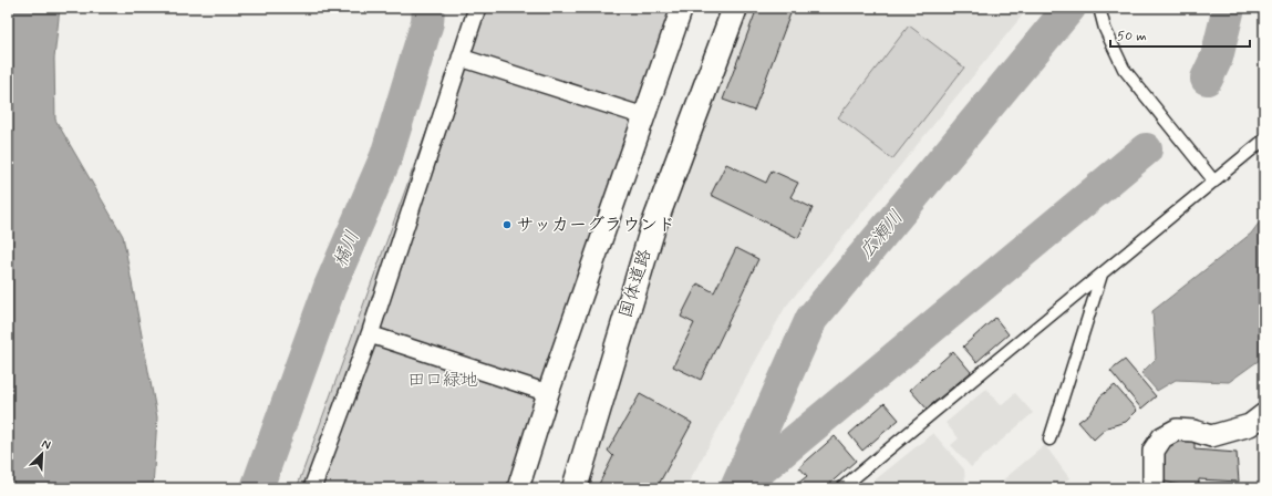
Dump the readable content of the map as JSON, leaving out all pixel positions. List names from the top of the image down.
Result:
{
  "streets": {
    "street": ["国体道路"]
  },
  "water": ["広瀬川", "橘川"],
  "parks": ["田口緑地"],
  "places": ["サッカーグラウンド"],
  "scale_bar": "50 m",
  "north": "top right"
}
